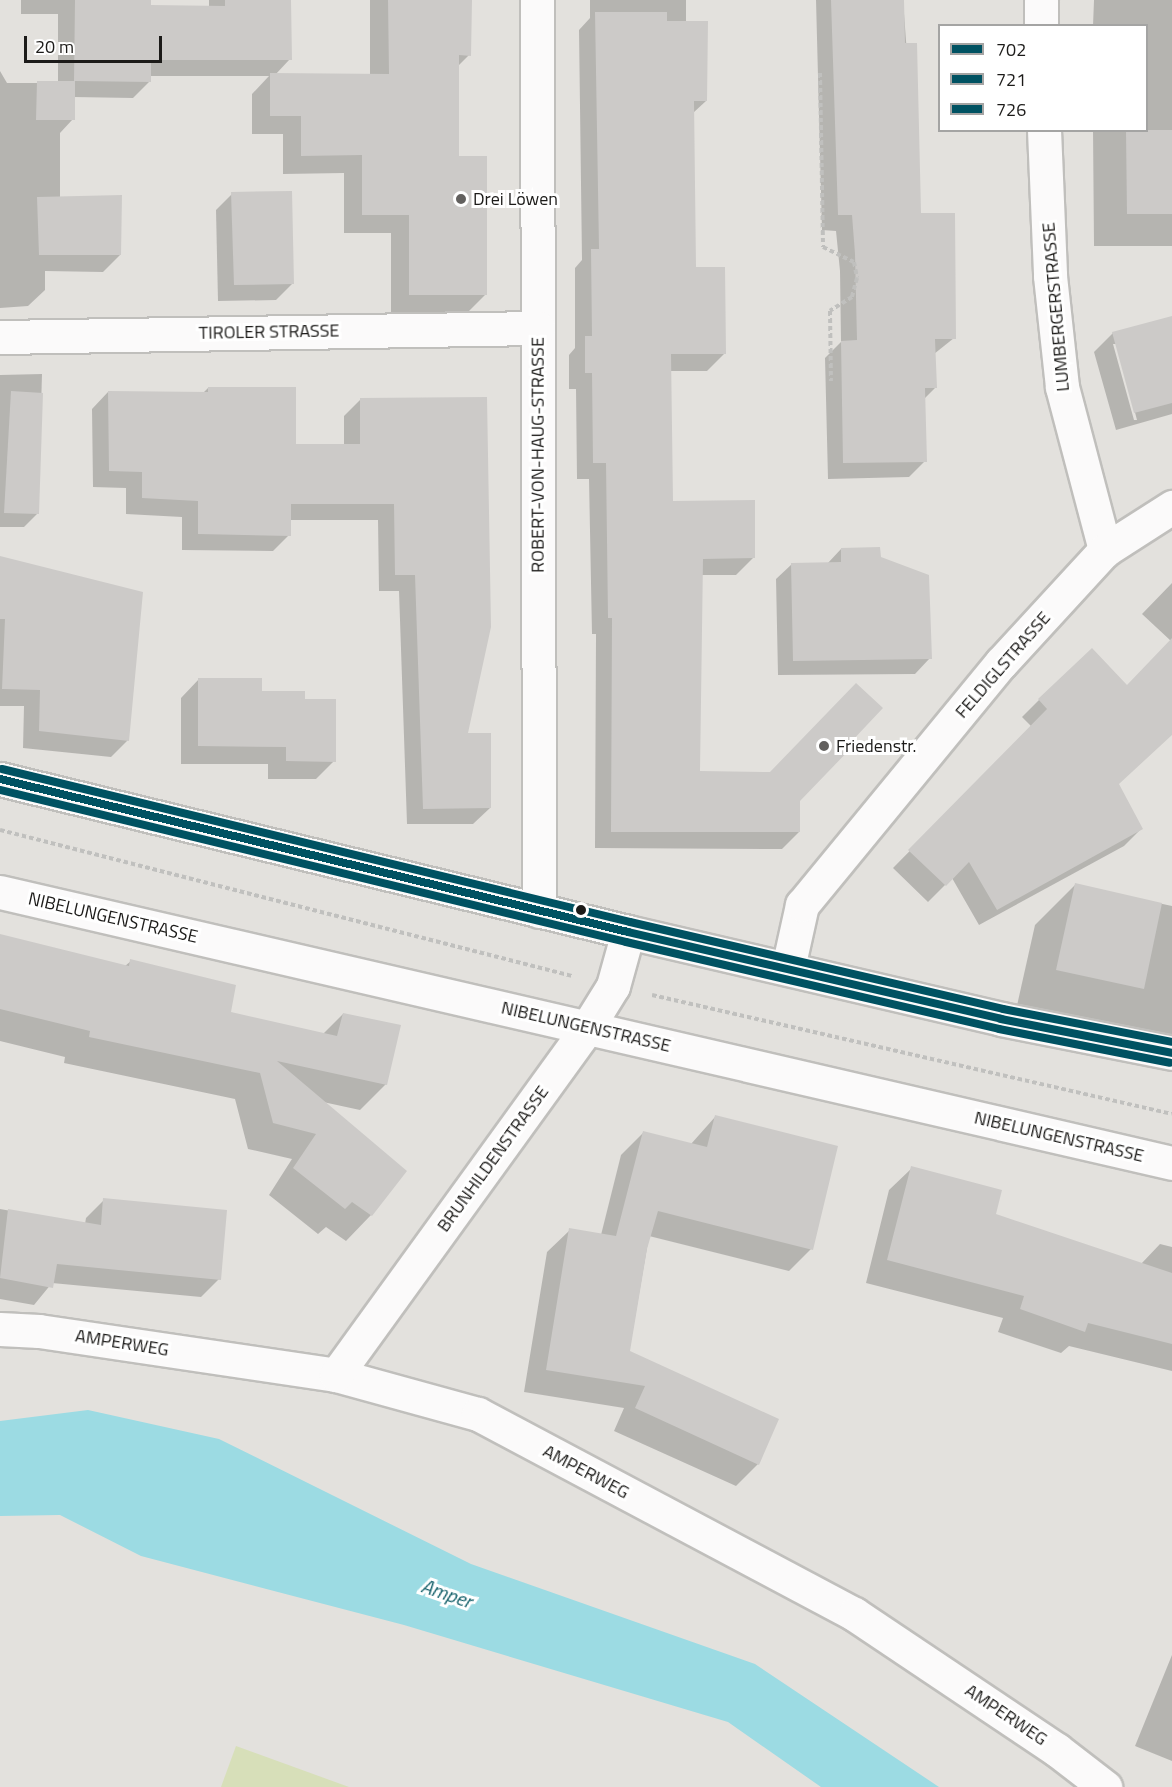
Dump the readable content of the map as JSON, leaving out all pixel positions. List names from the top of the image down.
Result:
{
  "streets": {
    "street": [
      "LUMBERGERSTRASSE",
      "TIROLER STRASSE",
      "ROBERT-VON-HAUG-STRASSE",
      "FELDIGLSTRASSE",
      "NIBELUNGENSTRASSE",
      "BRUNHILDENSTRASSE",
      "AMPERWEG"
    ]
  },
  "crossings": [
    ["LUMBERGERSTRASSE", "FELDIGLSTRASSE"],
    ["TIROLER STRASSE", "ROBERT-VON-HAUG-STRASSE"],
    ["NIBELUNGENSTRASSE", "BRUNHILDENSTRASSE"],
    ["BRUNHILDENSTRASSE", "AMPERWEG"]
  ],
  "water": ["Amper"],
  "places": ["Drei Löwen", "Friedenstr."],
  "lines": ["transit line 726", "transit line 702", "transit line 721"],
  "legend": ["702", "721", "726"],
  "scale_bar": "20 m"
}
